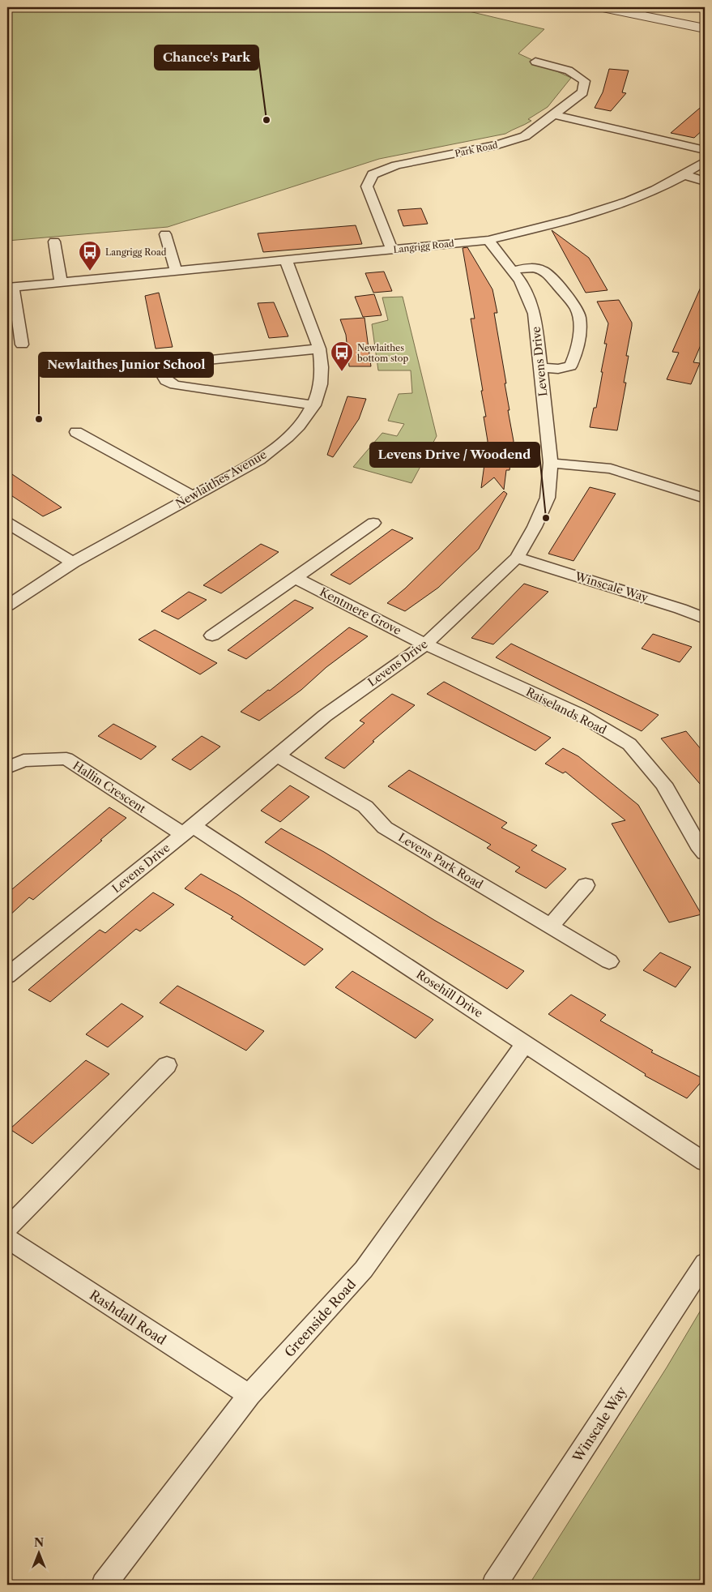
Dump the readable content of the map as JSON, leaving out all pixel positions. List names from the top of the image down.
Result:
{
  "streets": {
    "street": [
      "Park Road",
      "Langrigg Road",
      "Levens Drive",
      "Newlaithes Avenue",
      "Winscale Way",
      "Kentmere Grove",
      "Raiselands Road",
      "Hallin Crescent",
      "Levens Park Road",
      "Rosehill Drive",
      "Rashdall Road",
      "Greenside Road"
    ]
  },
  "crossings": [
    ["Park Road", "Langrigg Road"],
    ["Langrigg Road", "Levens Drive"],
    ["Langrigg Road", "Newlaithes Avenue"],
    ["Levens Drive", "Winscale Way"],
    ["Levens Drive", "Kentmere Grove"],
    ["Levens Drive", "Raiselands Road"],
    ["Levens Drive", "Hallin Crescent"],
    ["Levens Drive", "Levens Park Road"],
    ["Levens Drive", "Rosehill Drive"],
    ["Kentmere Grove", "Raiselands Road"],
    ["Hallin Crescent", "Rosehill Drive"],
    ["Rosehill Drive", "Greenside Road"],
    ["Rashdall Road", "Greenside Road"]
  ],
  "places": {
    "other": ["Chance's Park", "Newlaithes Junior School", "Levens Drive / Woodend"],
    "bus stop": ["Langrigg Road", "Newlaithes bottom stop"]
  },
  "north": "top"
}
